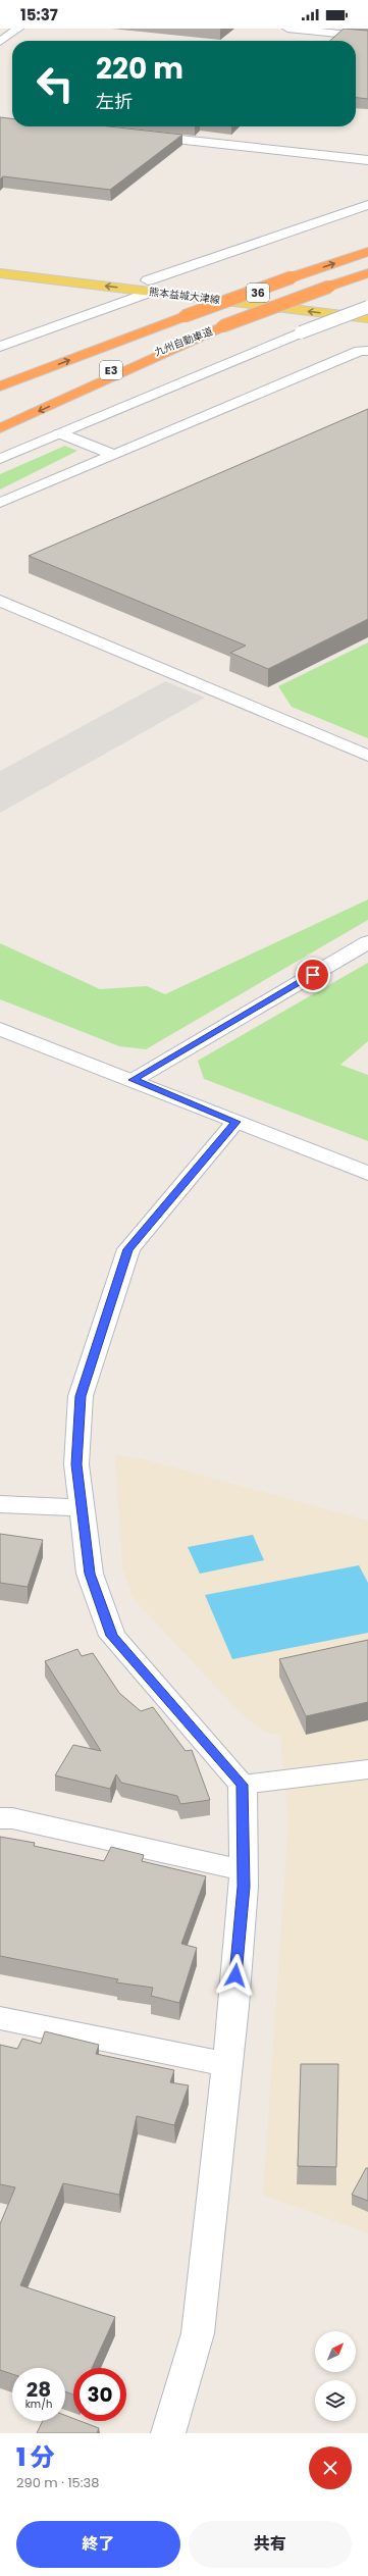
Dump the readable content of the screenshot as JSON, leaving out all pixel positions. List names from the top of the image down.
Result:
{
  "streets": {
    "highway": ["九州自動車道", "E3"],
    "main road": ["36", "熊本益城大津線"]
  },
  "north": "top right",
  "page": {
    "status": "15:37",
    "turn": ["220 m", "左折"],
    "speed": "28 km/h",
    "limit": "30",
    "heading": ["1 分", "290 m · 15:38"],
    "buttons": ["終了", "共有"]
  }
}
